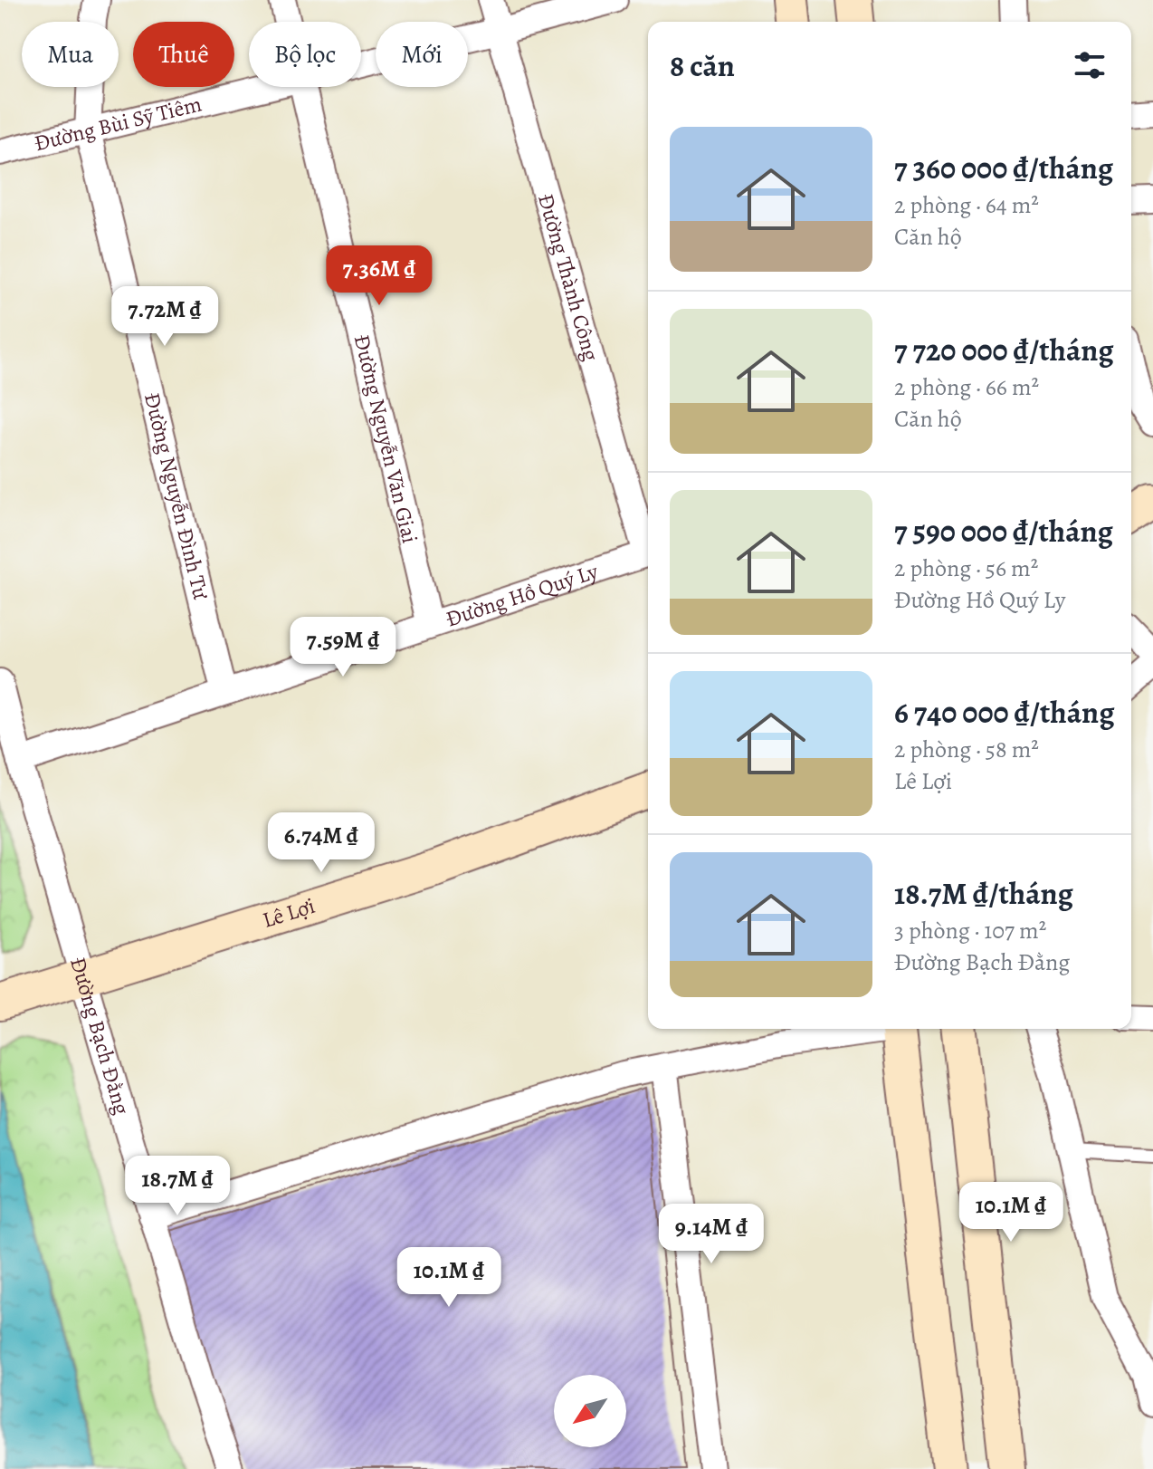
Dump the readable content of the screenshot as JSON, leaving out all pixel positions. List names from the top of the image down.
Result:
{
  "streets": {
    "main road": ["Lê Lợi"],
    "street": [
      "Đường Bùi Sỹ Tiêm",
      "Đường Thành Công",
      "Đường Nguyễn Văn Giai",
      "Đường Nguyễn Đình Tư",
      "Đường Hồ Quý Ly",
      "Đường Bạch Đằng"
    ]
  },
  "crossings": [
    ["Đường Bùi Sỹ Tiêm", "Đường Thành Công"],
    ["Đường Bùi Sỹ Tiêm", "Đường Nguyễn Đình Tư"],
    ["Đường Nguyễn Văn Giai", "Đường Hồ Quý Ly"],
    ["Đường Nguyễn Đình Tư", "Đường Hồ Quý Ly"],
    ["Đường Hồ Quý Ly", "Đường Bạch Đằng"],
    ["Lê Lợi", "Đường Bạch Đằng"]
  ],
  "north": "bottom left",
  "page": {
    "chip": [
      "Mua",
      "Thuê",
      "Bộ lọc",
      "Mới"
    ],
    "heading": "8 căn",
    "list": [
      {
        "name": "7 360 000 ₫/tháng",
        "note": "2 phòng · 64 m² · Căn hộ"
      },
      {
        "name": "7 720 000 ₫/tháng",
        "note": "2 phòng · 66 m² · Căn hộ"
      },
      {
        "name": "7 590 000 ₫/tháng",
        "note": "2 phòng · 56 m² · Đường Hồ Quý Ly"
      },
      {
        "name": "6 740 000 ₫/tháng",
        "note": "2 phòng · 58 m² · Lê Lợi"
      },
      {
        "name": "18.7M ₫/tháng",
        "note": "3 phòng · 107 m² · Đường Bạch Đằng"
      }
    ],
    "price": [
      "7.36M ₫",
      "7.72M ₫",
      "7.59M ₫",
      "6.74M ₫",
      "18.7M ₫",
      "10.1M ₫",
      "9.14M ₫",
      "10.1M ₫"
    ]
  }
}
